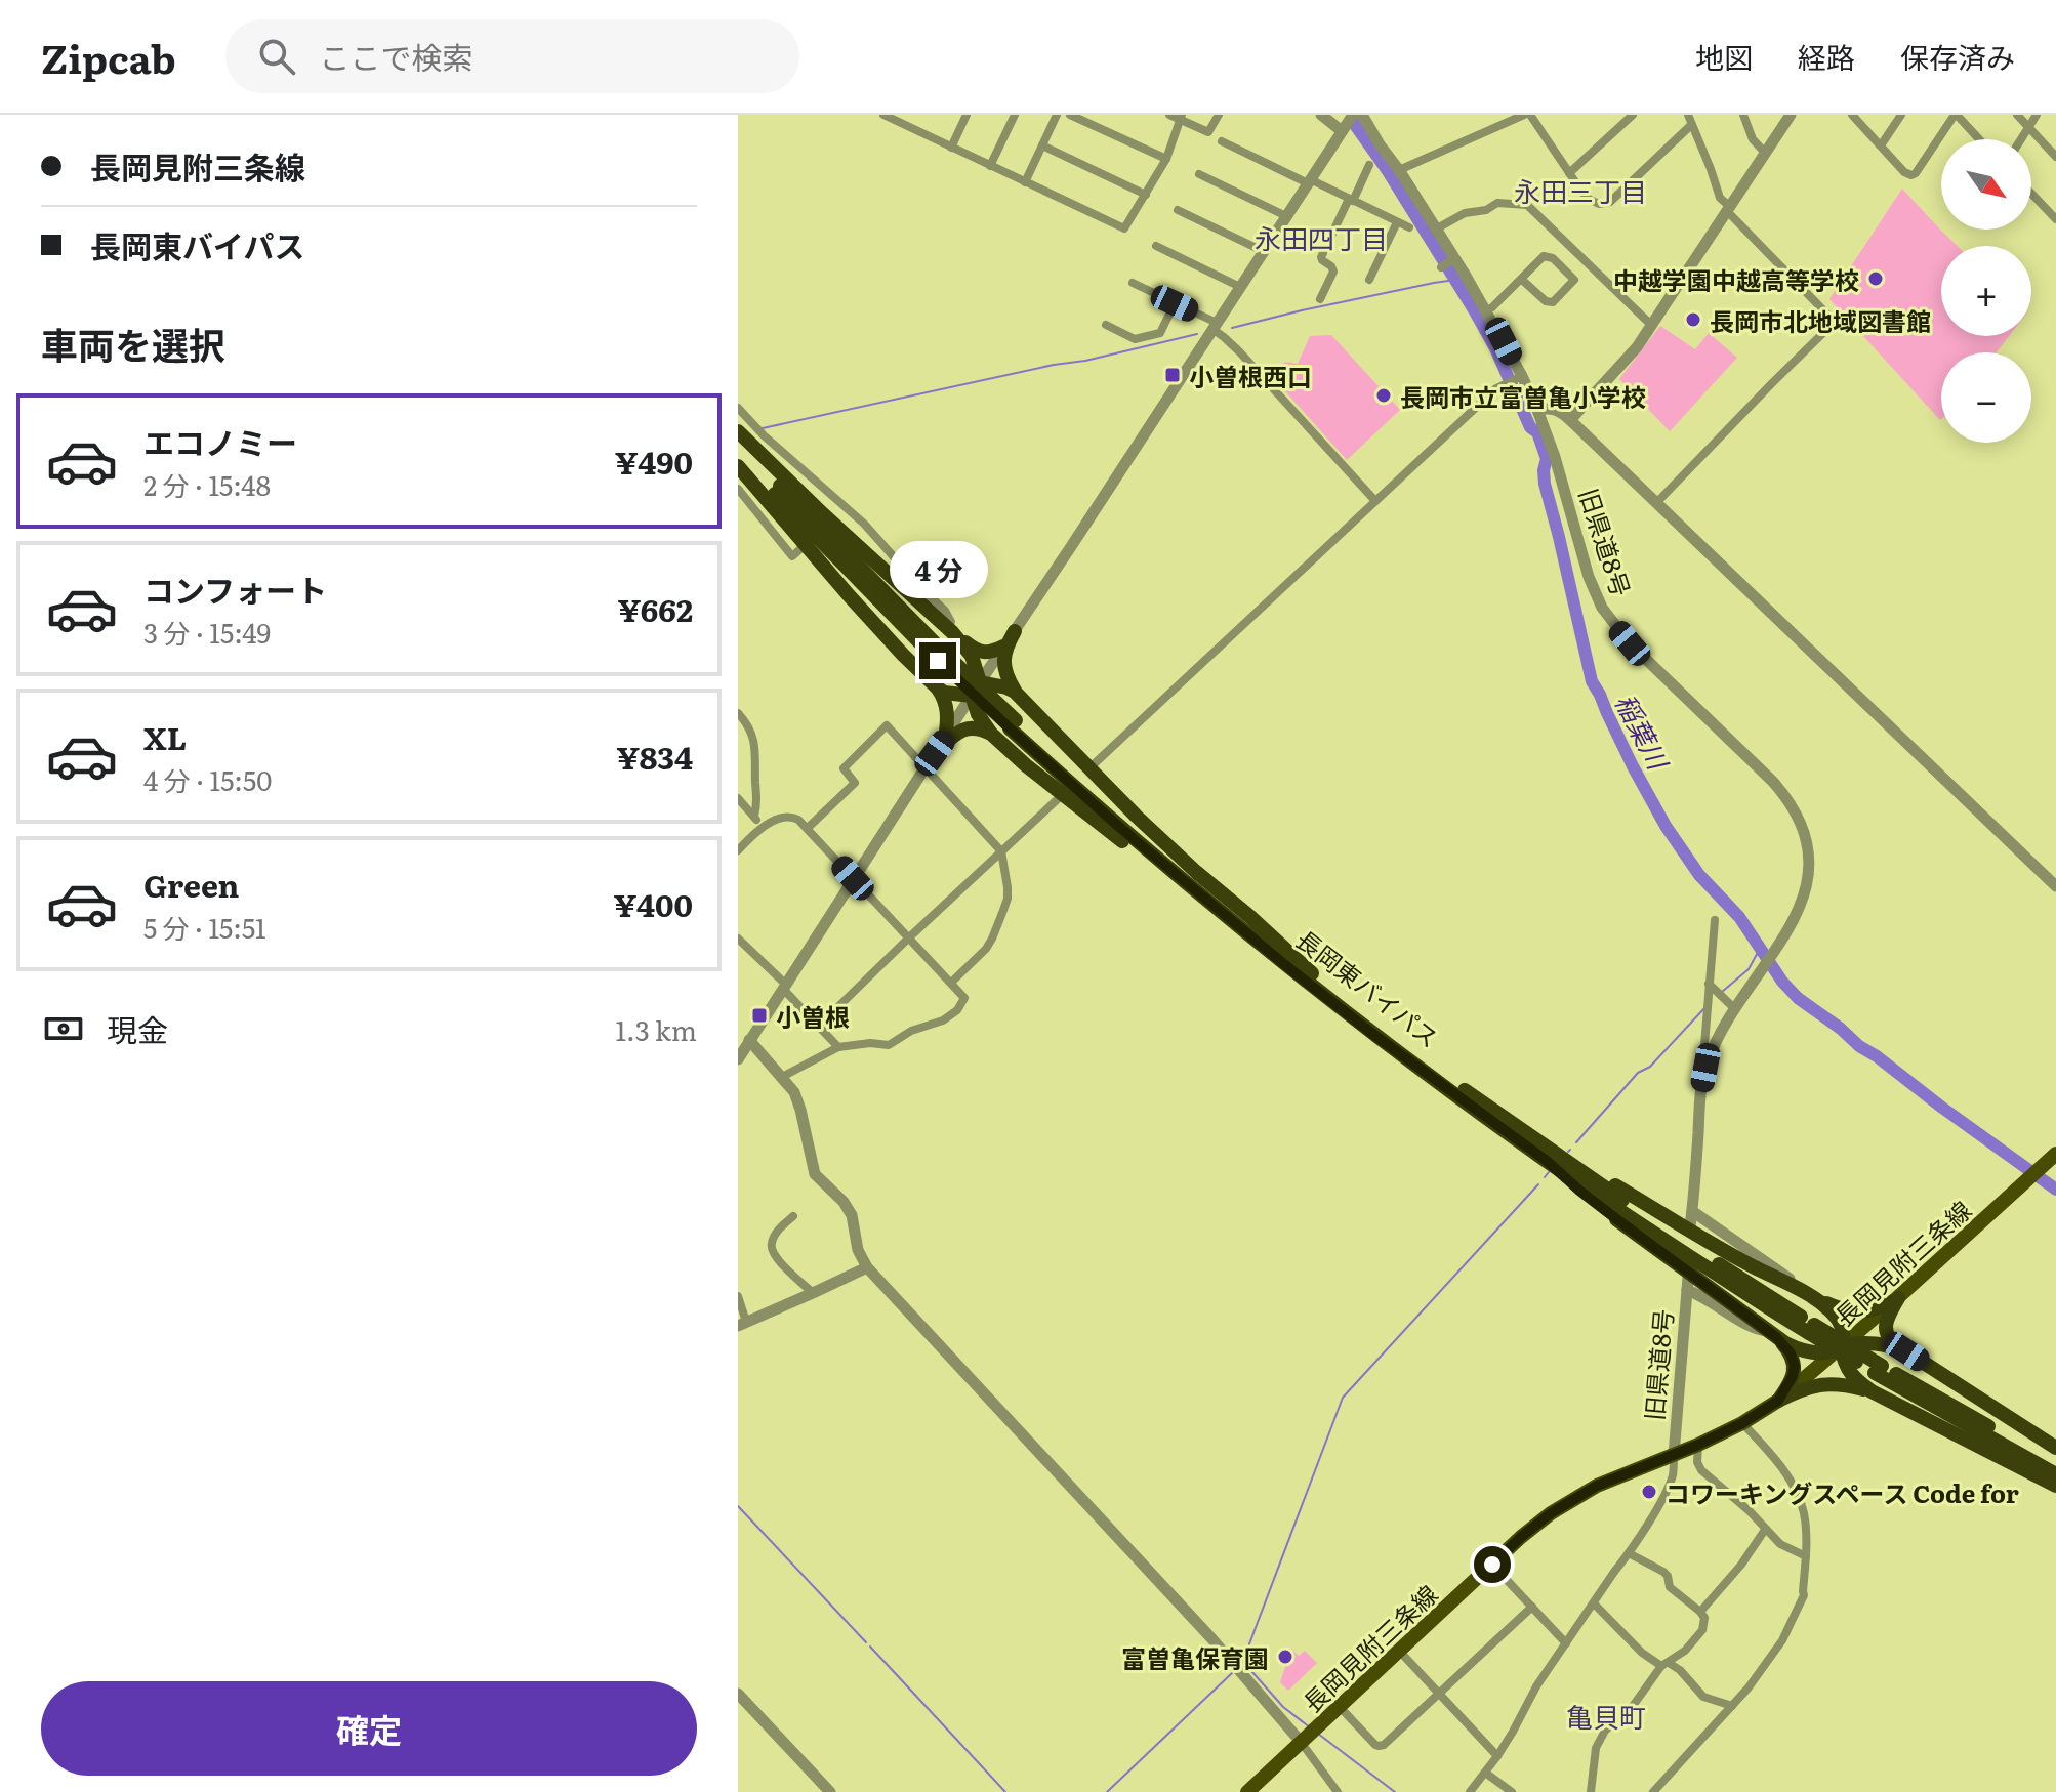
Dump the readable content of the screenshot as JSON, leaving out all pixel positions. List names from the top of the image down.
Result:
{
  "streets": {
    "highway": ["長岡東バイパス"],
    "main road": ["長岡見附三条線"],
    "street": ["旧県道8号"]
  },
  "crossings": [
    ["旧県道8号", "長岡見附三条線"]
  ],
  "districts": ["永田三丁目", "永田四丁目", "亀貝町"],
  "water": ["稲葉川"],
  "places": {
    "other": [
      "中越学園中越高等学校",
      "長岡市北地域図書館",
      "長岡市立富曽亀小学校",
      "コワーキングスペース Code for",
      "富曽亀保育園"
    ],
    "transit": ["小曽根西口", "小曽根"]
  },
  "north": "bottom right",
  "page": {
    "header": "Zipcab",
    "search": "ここで検索",
    "nav": ["地図", "経路", "保存済み"],
    "banner": ["長岡見附三条線", "長岡東バイパス"],
    "map_buttons": ["+", "−"],
    "heading": "車両を選択",
    "list": [
      {
        "name": "エコノミー",
        "note": "2 分 · 15:48",
        "value": "¥490"
      },
      {
        "name": "コンフォート",
        "note": "3 分 · 15:49",
        "value": "¥662"
      },
      {
        "name": "XL",
        "note": "4 分 · 15:50",
        "value": "¥834"
      },
      {
        "name": "Green",
        "note": "5 分 · 15:51",
        "value": "¥400"
      }
    ],
    "bubble": "4 分",
    "pay": ["現金", "1.3 km"],
    "buttons": "確定"
  }
}
